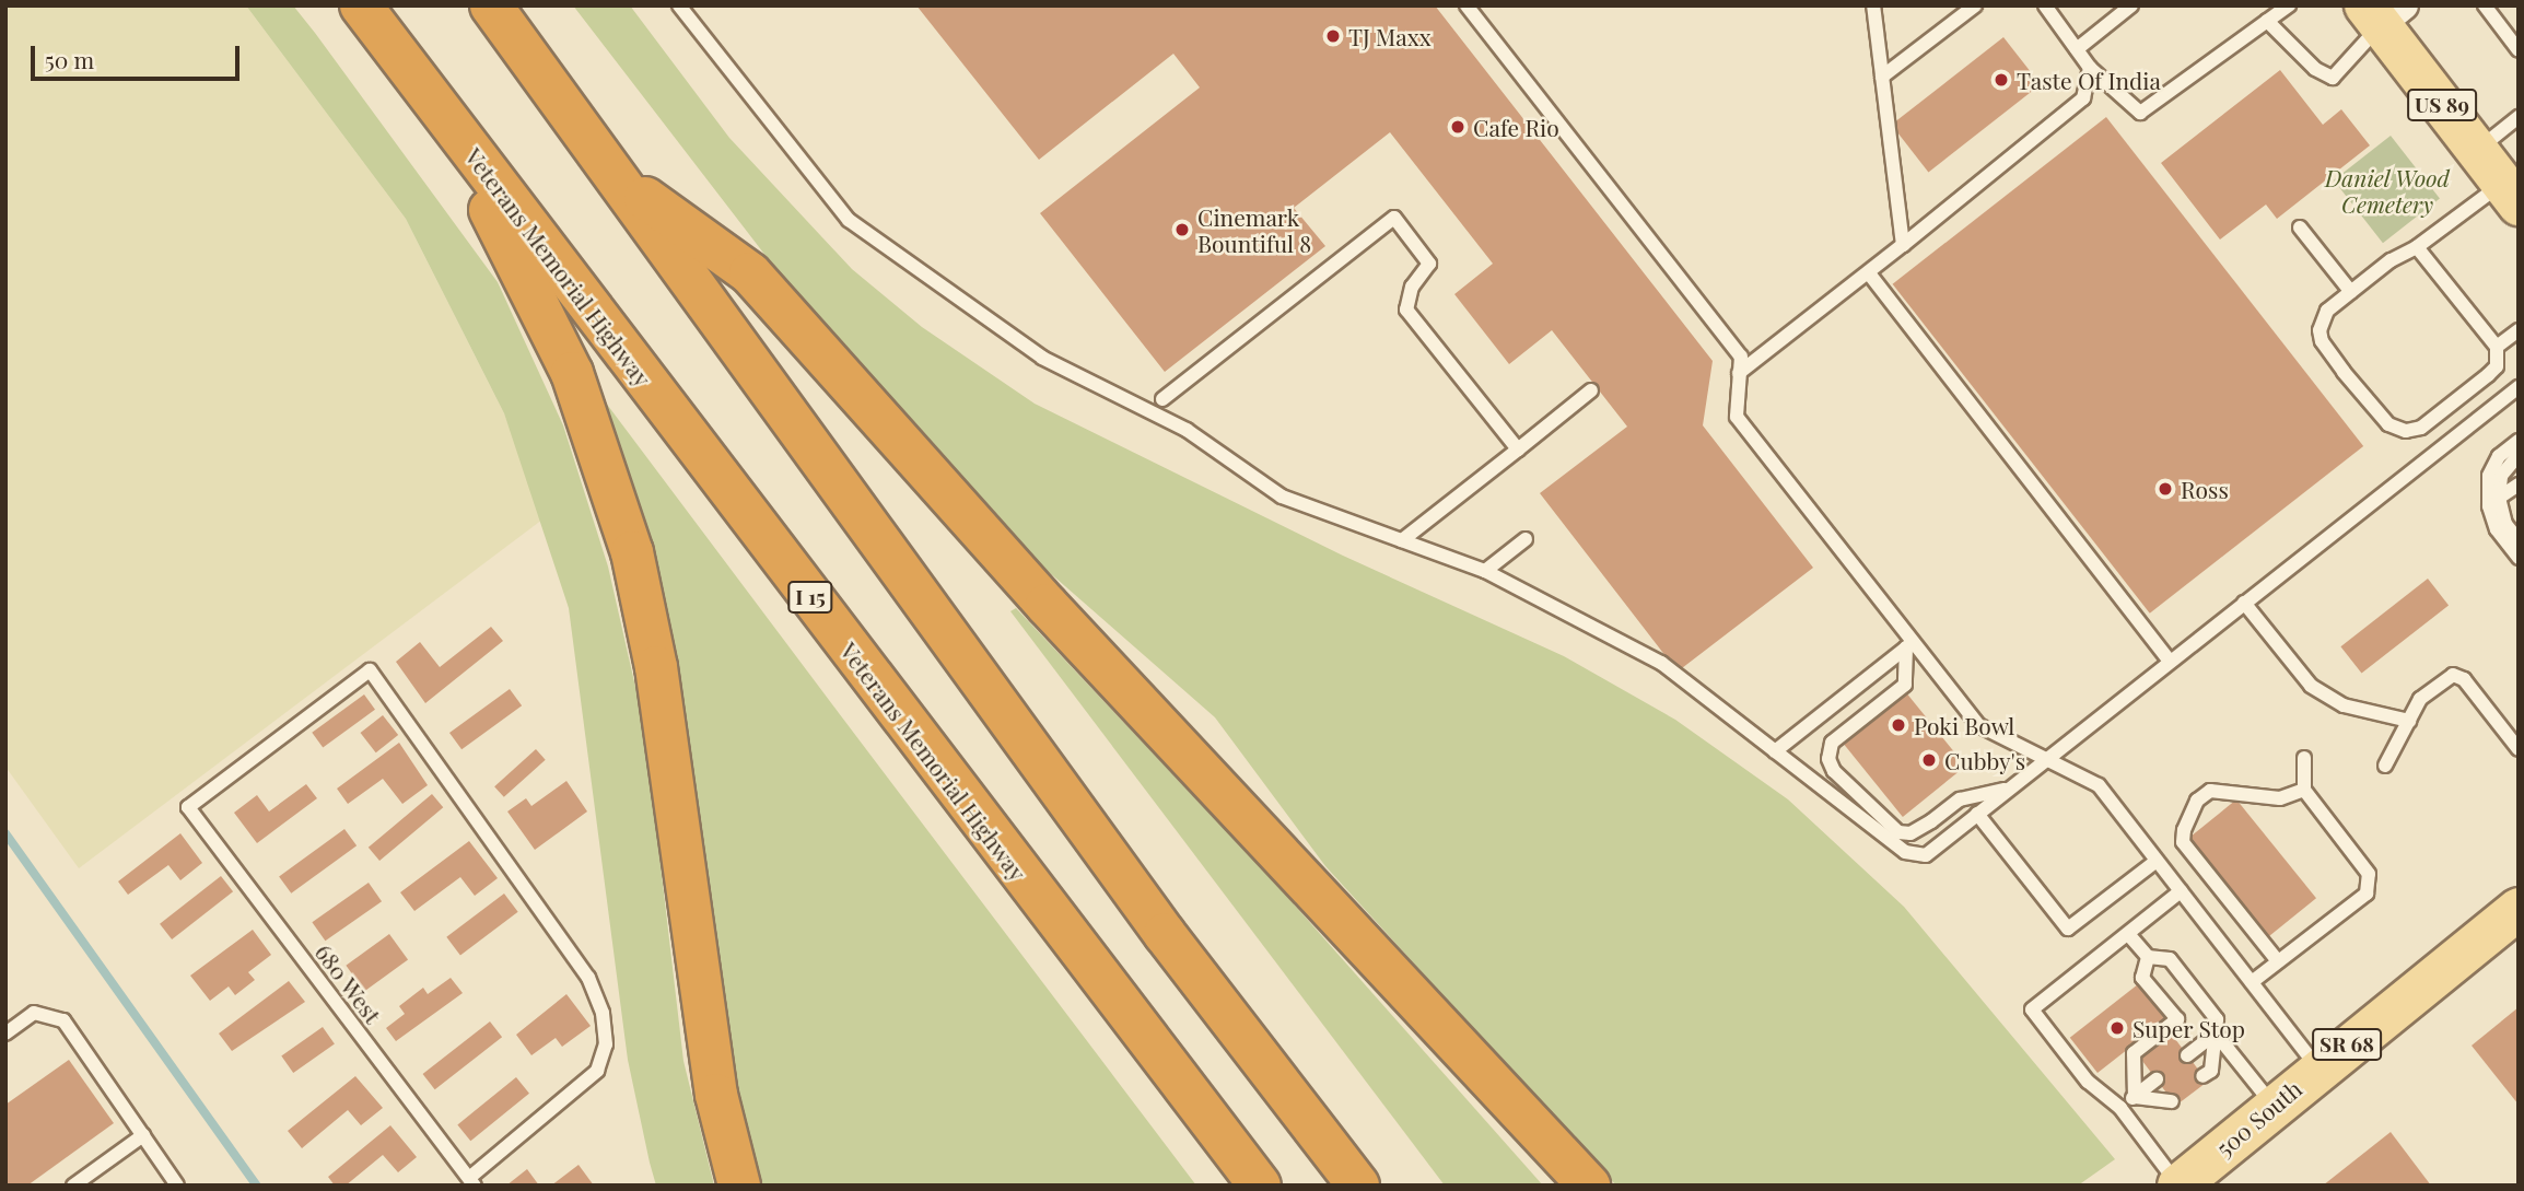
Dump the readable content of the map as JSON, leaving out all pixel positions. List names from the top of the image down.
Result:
{
  "streets": {
    "highway": ["Veterans Memorial Highway", "I 15"],
    "main road": ["US 89", "SR 68", "500 South"],
    "lane": ["680 West"]
  },
  "parks": ["Daniel Wood Cemetery"],
  "places": [
    "TJ Maxx",
    "Taste Of India",
    "Cafe Rio",
    "Cinemark Bountiful 8",
    "Ross",
    "Poki Bowl",
    "Cubby's",
    "Super Stop"
  ],
  "scale_bar": "50 m"
}
